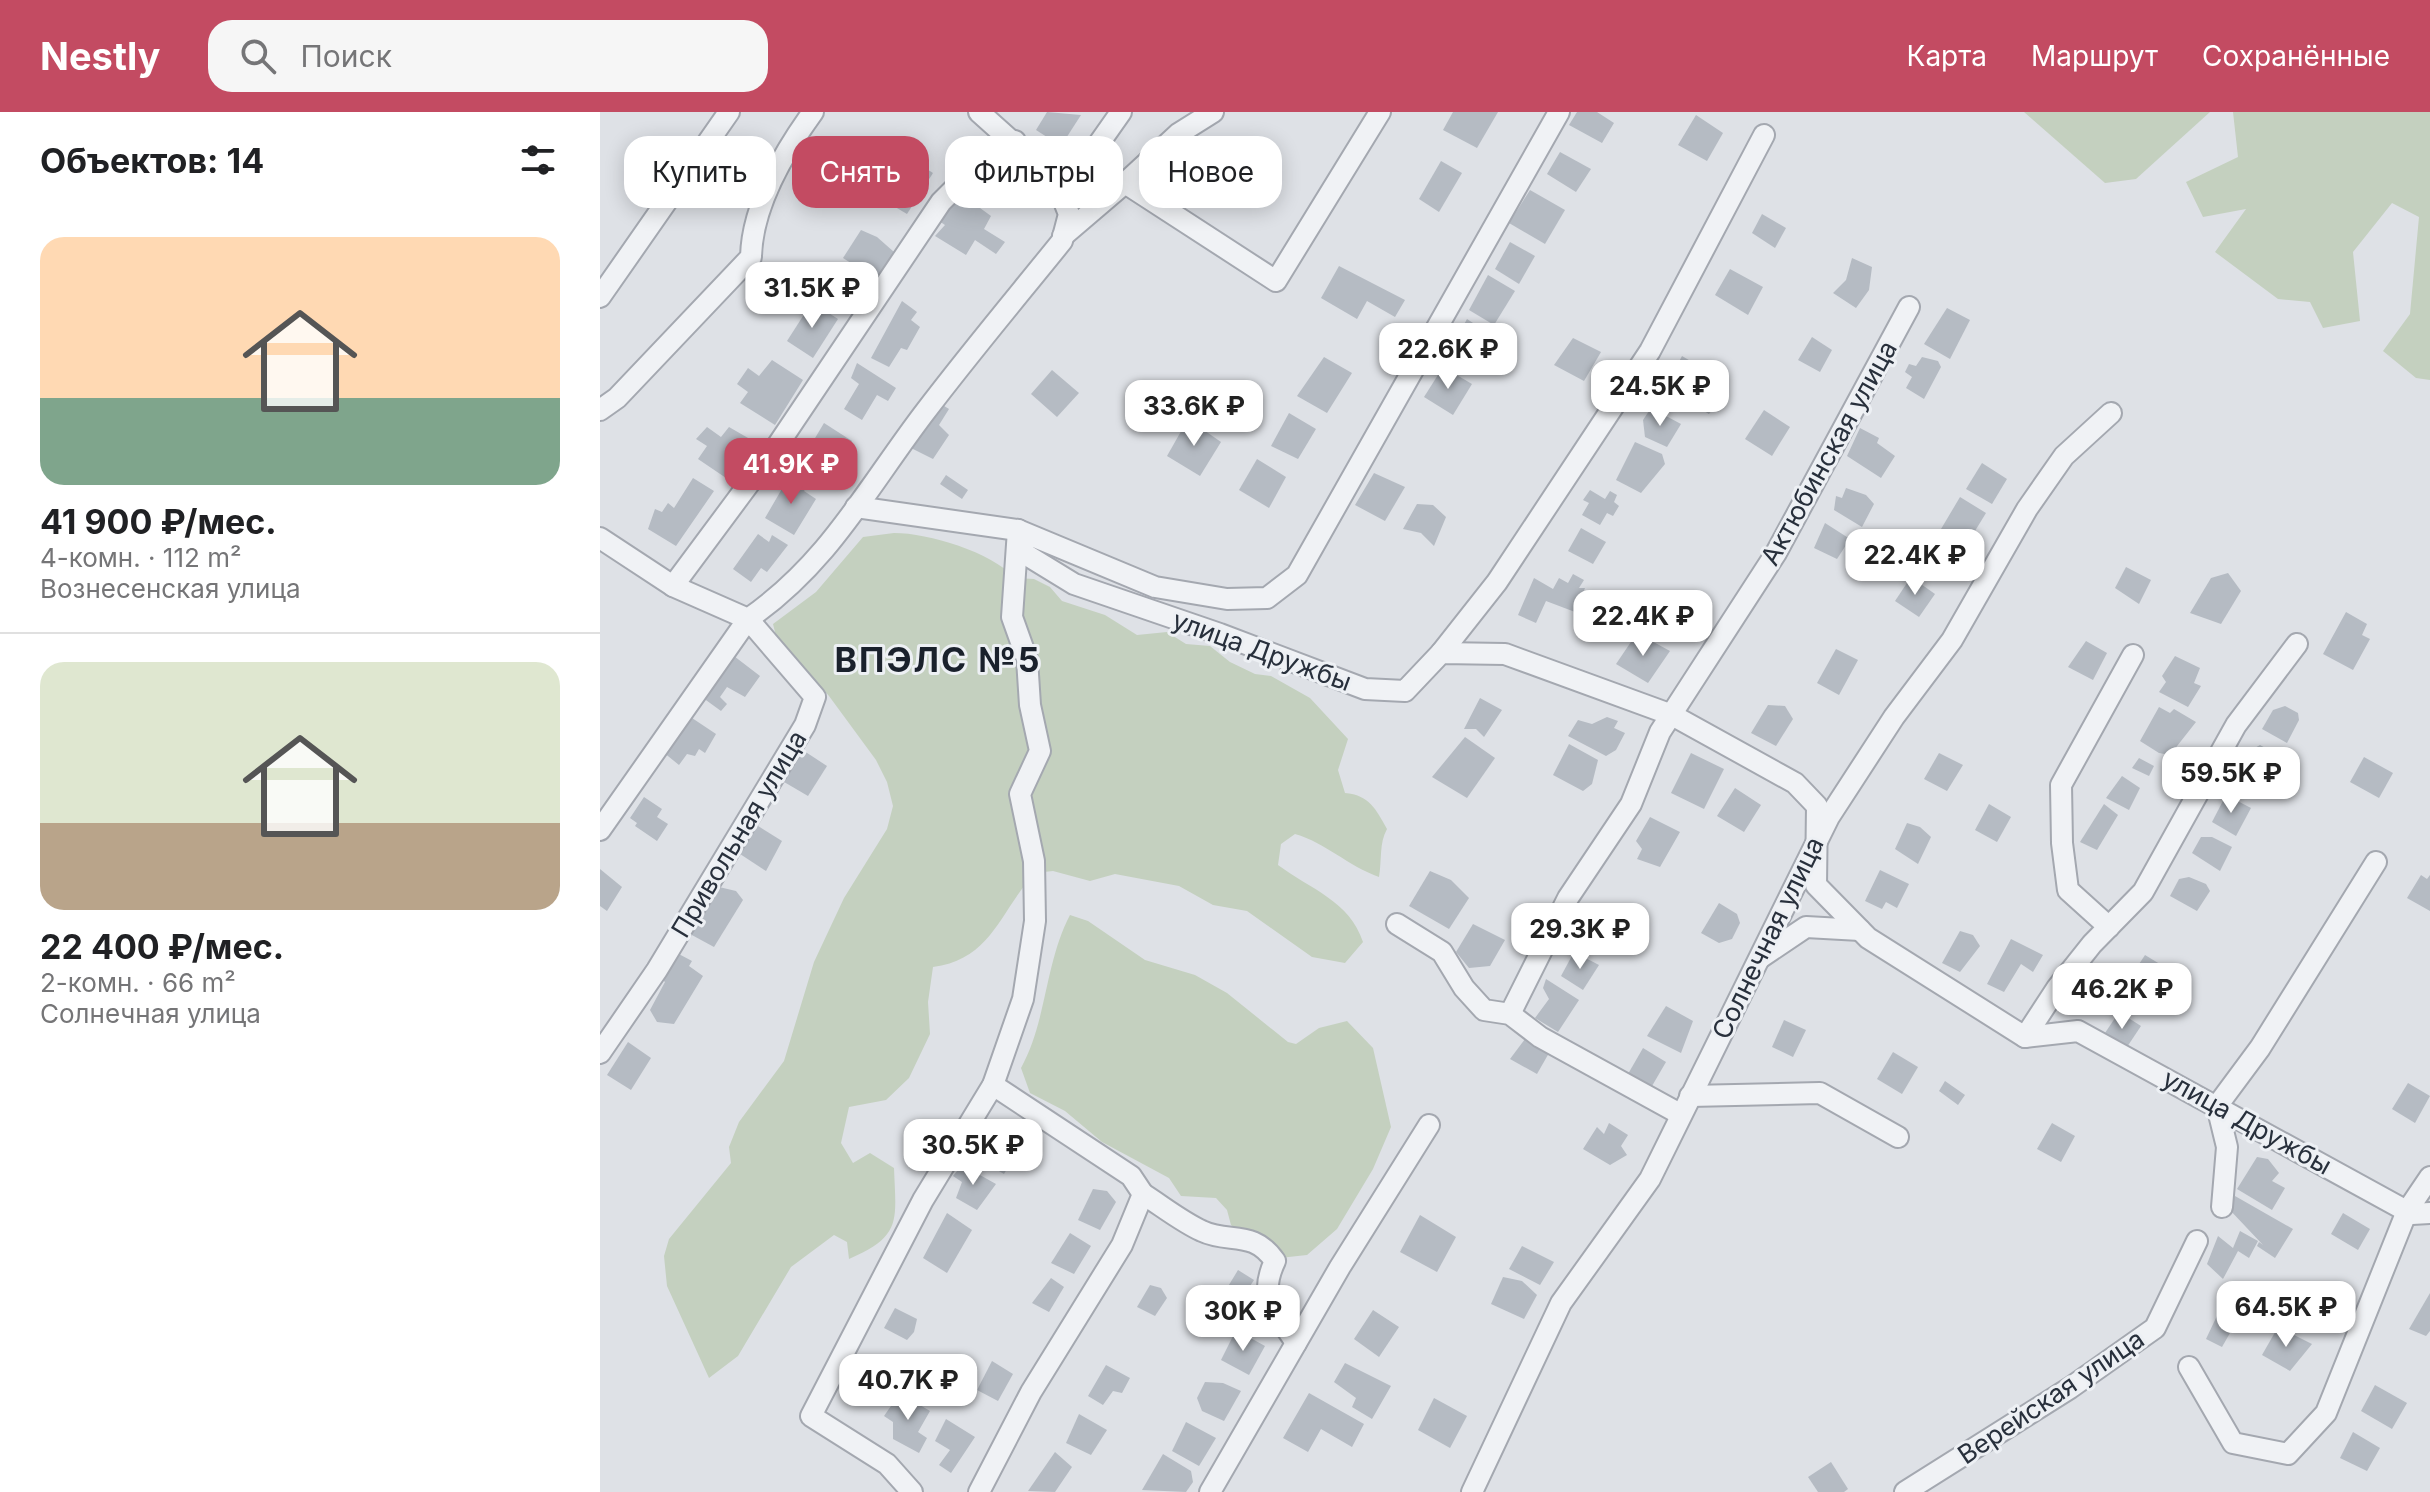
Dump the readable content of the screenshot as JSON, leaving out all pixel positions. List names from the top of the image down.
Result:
{
  "streets": {
    "street": [
      "Актюбинская улица",
      "улица Дружбы",
      "Привольная улица",
      "Солнечная улица",
      "Верейская улица"
    ]
  },
  "districts": ["ВПЭЛС №5"],
  "page": {
    "header": "Nestly",
    "search": "Поиск",
    "nav": ["Карта", "Маршрут", "Сохранённые"],
    "heading": "Объектов: 14",
    "chip": [
      "Купить",
      "Снять",
      "Фильтры",
      "Новое"
    ],
    "list": [
      {
        "name": "41 900 ₽/мес.",
        "note": "4-комн. · 112 m² · Вознесенская улица"
      },
      {
        "name": "22 400 ₽/мес.",
        "note": "2-комн. · 66 m² · Солнечная улица"
      }
    ],
    "price": [
      "31.5K ₽",
      "22.6K ₽",
      "24.5K ₽",
      "33.6K ₽",
      "41.9K ₽",
      "22.4K ₽",
      "22.4K ₽",
      "59.5K ₽",
      "29.3K ₽",
      "46.2K ₽",
      "30.5K ₽",
      "64.5K ₽",
      "30K ₽",
      "40.7K ₽"
    ]
  }
}
